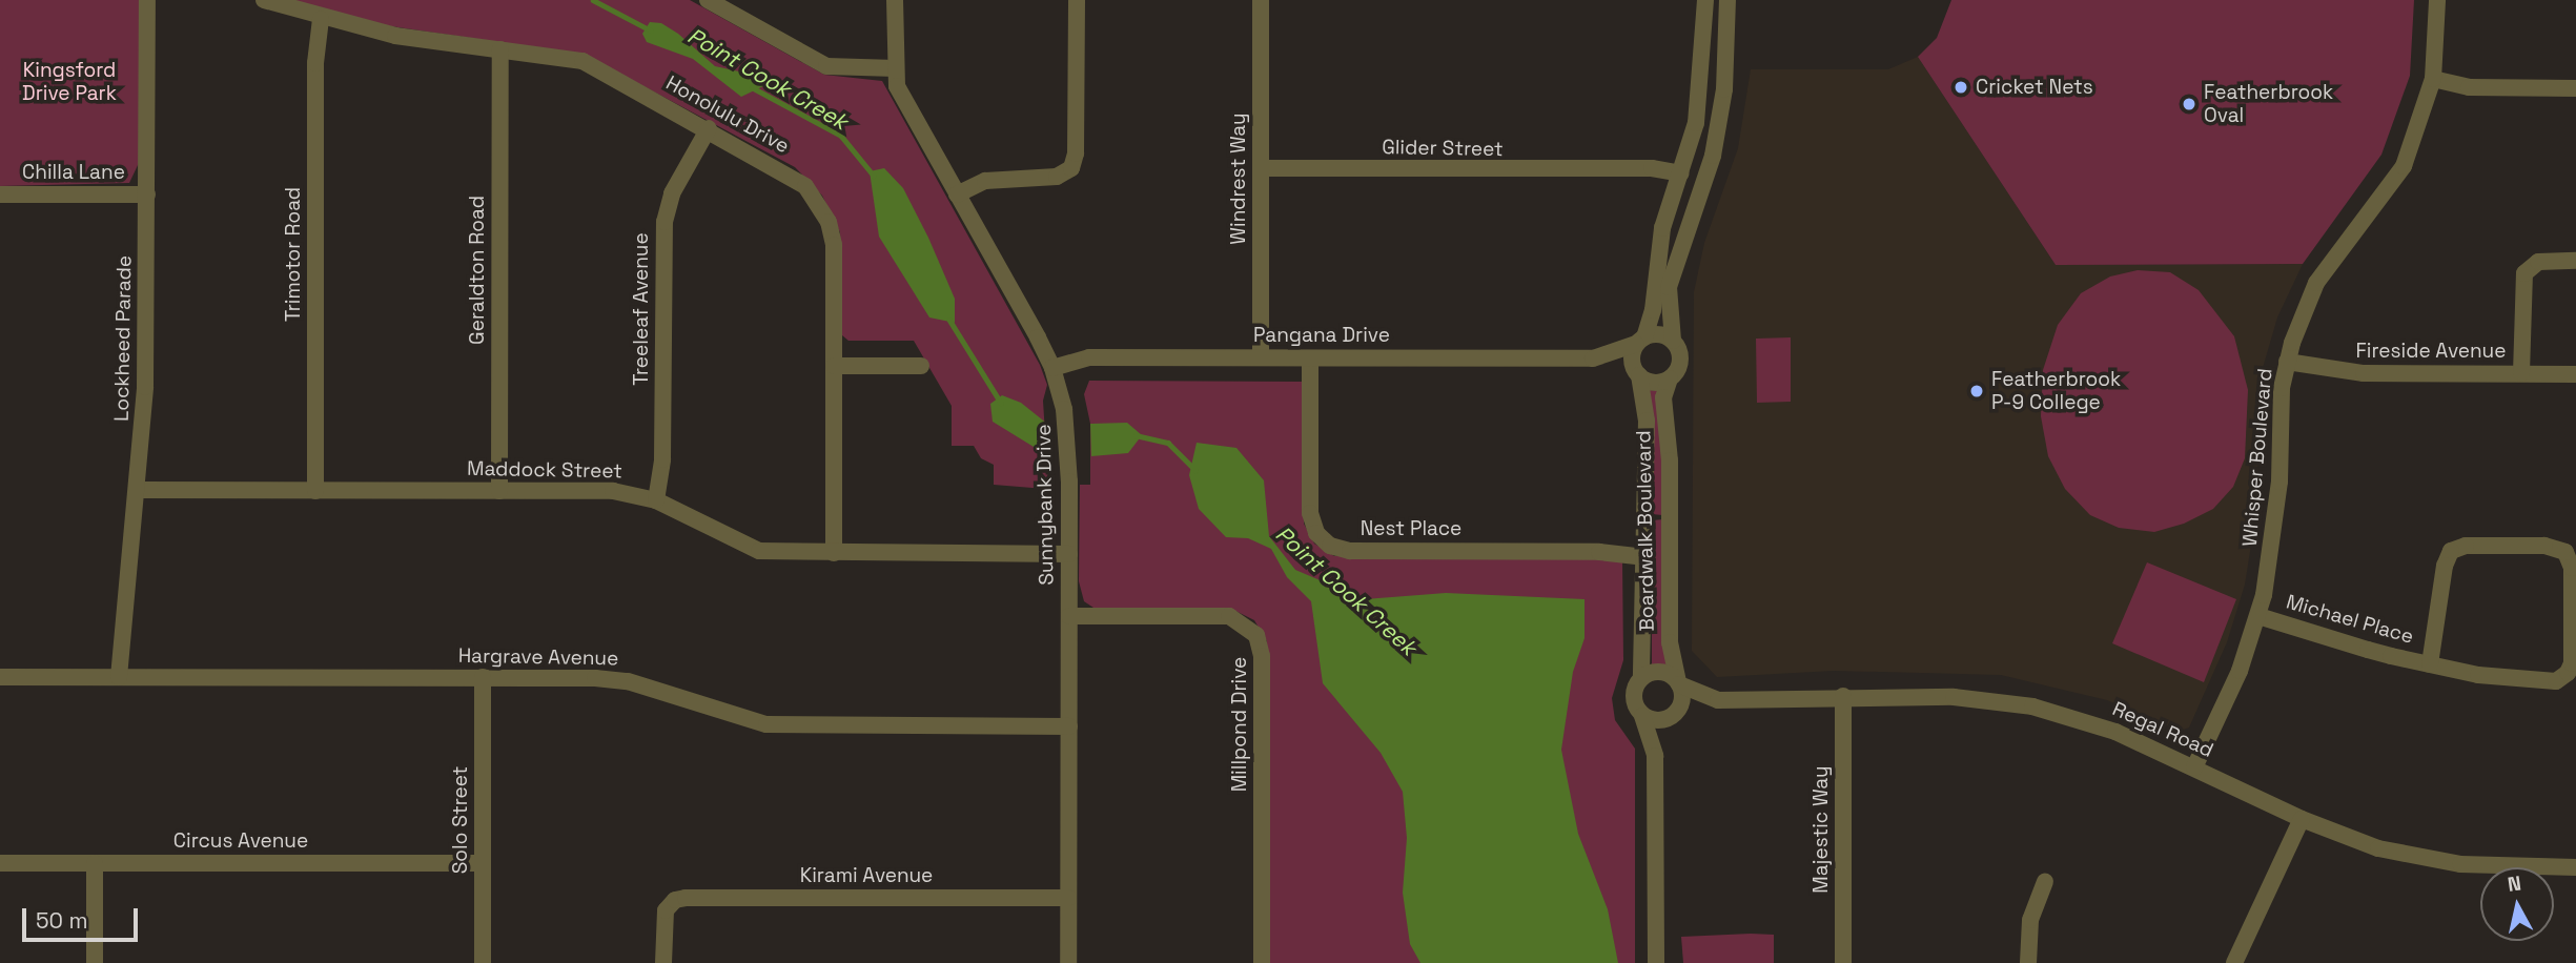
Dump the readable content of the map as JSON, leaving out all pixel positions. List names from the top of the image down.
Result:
{
  "streets": {
    "street": [
      "Honolulu Drive",
      "Glider Street",
      "Chilla Lane",
      "Windrest Way",
      "Trimotor Road",
      "Geraldton Road",
      "Treeleaf Avenue",
      "Pangana Drive",
      "Lockheed Parade",
      "Fireside Avenue",
      "Whisper Boulevard",
      "Maddock Street",
      "Sunnybank Drive",
      "Nest Place",
      "Boardwalk Boulevard",
      "Michael Place",
      "Hargrave Avenue",
      "Millpond Drive",
      "Regal Road",
      "Solo Street",
      "Majestic Way",
      "Circus Avenue",
      "Kirami Avenue"
    ]
  },
  "crossings": [
    ["Honolulu Drive", "Trimotor Road"],
    ["Honolulu Drive", "Geraldton Road"],
    ["Honolulu Drive", "Treeleaf Avenue"],
    ["Honolulu Drive", "Maddock Street"],
    ["Glider Street", "Windrest Way"],
    ["Chilla Lane", "Lockheed Parade"],
    ["Windrest Way", "Pangana Drive"],
    ["Trimotor Road", "Maddock Street"],
    ["Geraldton Road", "Maddock Street"],
    ["Treeleaf Avenue", "Maddock Street"],
    ["Pangana Drive", "Sunnybank Drive"],
    ["Pangana Drive", "Nest Place"],
    ["Pangana Drive", "Boardwalk Boulevard"],
    ["Lockheed Parade", "Maddock Street"],
    ["Lockheed Parade", "Hargrave Avenue"],
    ["Fireside Avenue", "Whisper Boulevard"],
    ["Whisper Boulevard", "Michael Place"],
    ["Whisper Boulevard", "Regal Road"],
    ["Maddock Street", "Sunnybank Drive"],
    ["Sunnybank Drive", "Hargrave Avenue"],
    ["Sunnybank Drive", "Millpond Drive"],
    ["Sunnybank Drive", "Kirami Avenue"],
    ["Nest Place", "Boardwalk Boulevard"],
    ["Boardwalk Boulevard", "Regal Road"],
    ["Hargrave Avenue", "Solo Street"],
    ["Regal Road", "Majestic Way"],
    ["Solo Street", "Circus Avenue"]
  ],
  "water": ["Point Cook Creek"],
  "parks": ["Kingsford Drive Park"],
  "places": ["Cricket Nets", "Featherbrook Oval", "Featherbrook P-9 College"],
  "scale_bar": "50 m",
  "north": "top"
}
